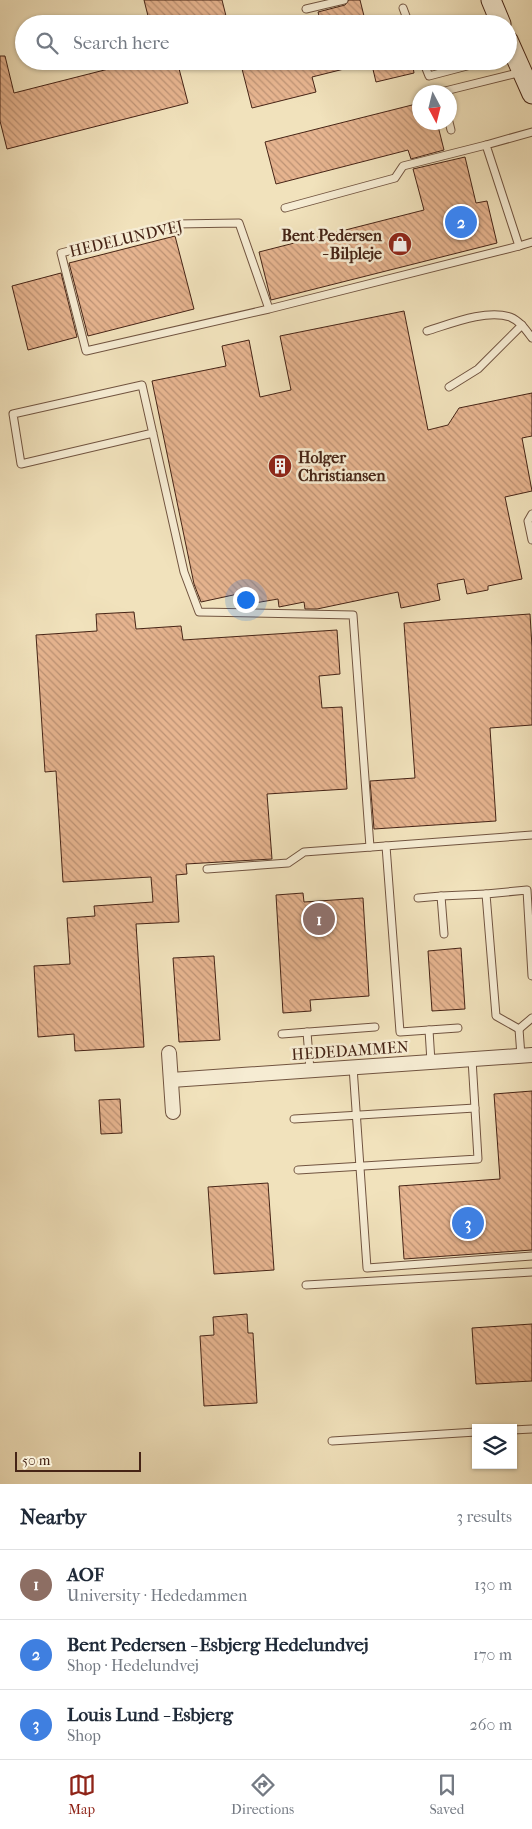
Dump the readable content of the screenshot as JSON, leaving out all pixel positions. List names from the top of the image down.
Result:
{
  "streets": {
    "street": ["HEDEDAMMEN"],
    "lane": ["HEDELUNDVEJ"]
  },
  "places": {
    "shop": ["Bent Pedersen - Bilpleje"],
    "building": ["Holger Christiansen"]
  },
  "scale_bar": "50 m",
  "north": "bottom",
  "page": {
    "search": "Search here",
    "pins": ["2", "1", "3"],
    "scale": "50 m",
    "heading": ["Nearby", "3 results"],
    "list": [
      {
        "mark": "1",
        "name": "AOF",
        "note": "University · Hededammen",
        "value": "130 m"
      },
      {
        "mark": "2",
        "name": "Bent Pedersen - Esbjerg Hedelundvej",
        "note": "Shop · Hedelundvej",
        "value": "170 m"
      },
      {
        "mark": "3",
        "name": "Louis Lund - Esbjerg",
        "note": "Shop",
        "value": "260 m"
      }
    ],
    "nav": ["Map", "Directions", "Saved"]
  }
}
